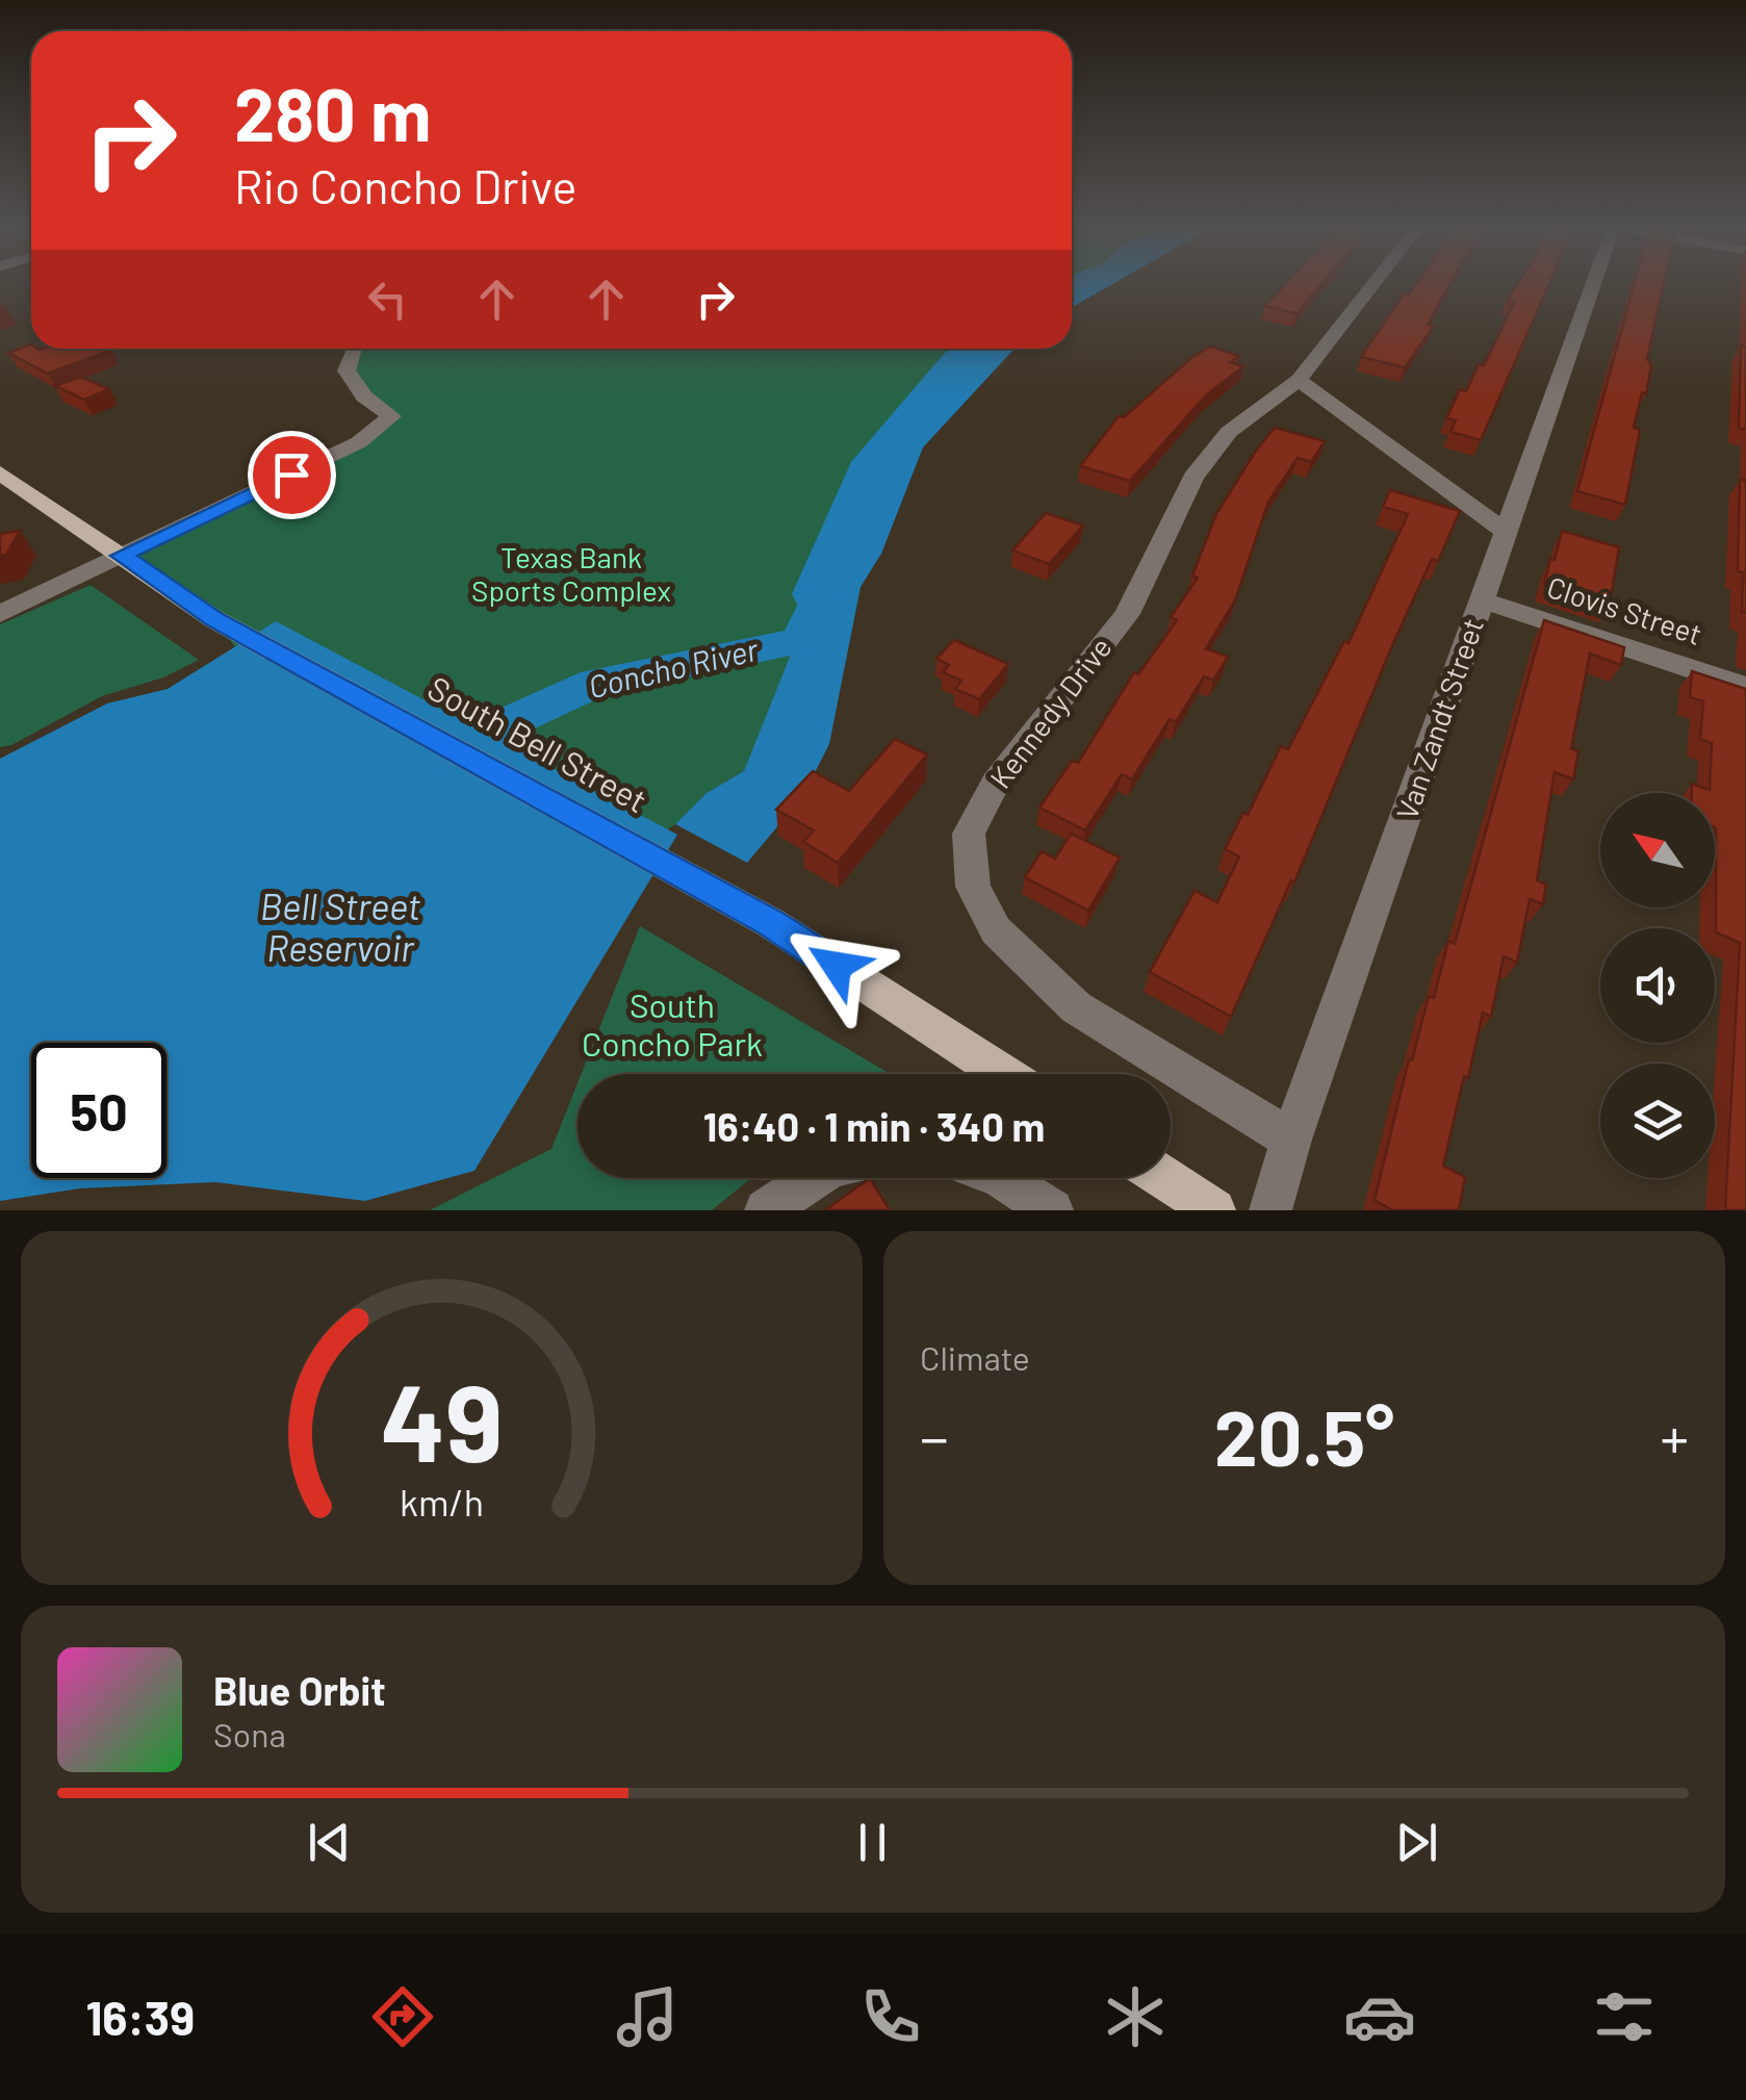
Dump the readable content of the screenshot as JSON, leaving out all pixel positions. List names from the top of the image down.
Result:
{
  "streets": {
    "main road": ["South Bell Street"],
    "street": ["Clovis Street", "Kennedy Drive", "Van Zandt Street"]
  },
  "crossings": [
    ["Clovis Street", "Van Zandt Street"],
    ["Kennedy Drive", "Van Zandt Street"]
  ],
  "water": ["Concho River", "Bell Street Reservoir"],
  "parks": ["Texas Bank Sports Complex", "South Concho Park"],
  "north": "top left",
  "page": {
    "turn": ["280 m", "Rio Concho Drive"],
    "limit": "50",
    "trip": "16:40 · 1 min · 340 m",
    "tile": "Climate",
    "heat": ["−", "20.5°", "+"],
    "song": ["Blue Orbit", "Sona"],
    "tabs": "16:39",
    "gauge": ["49", "km/h"]
  }
}
